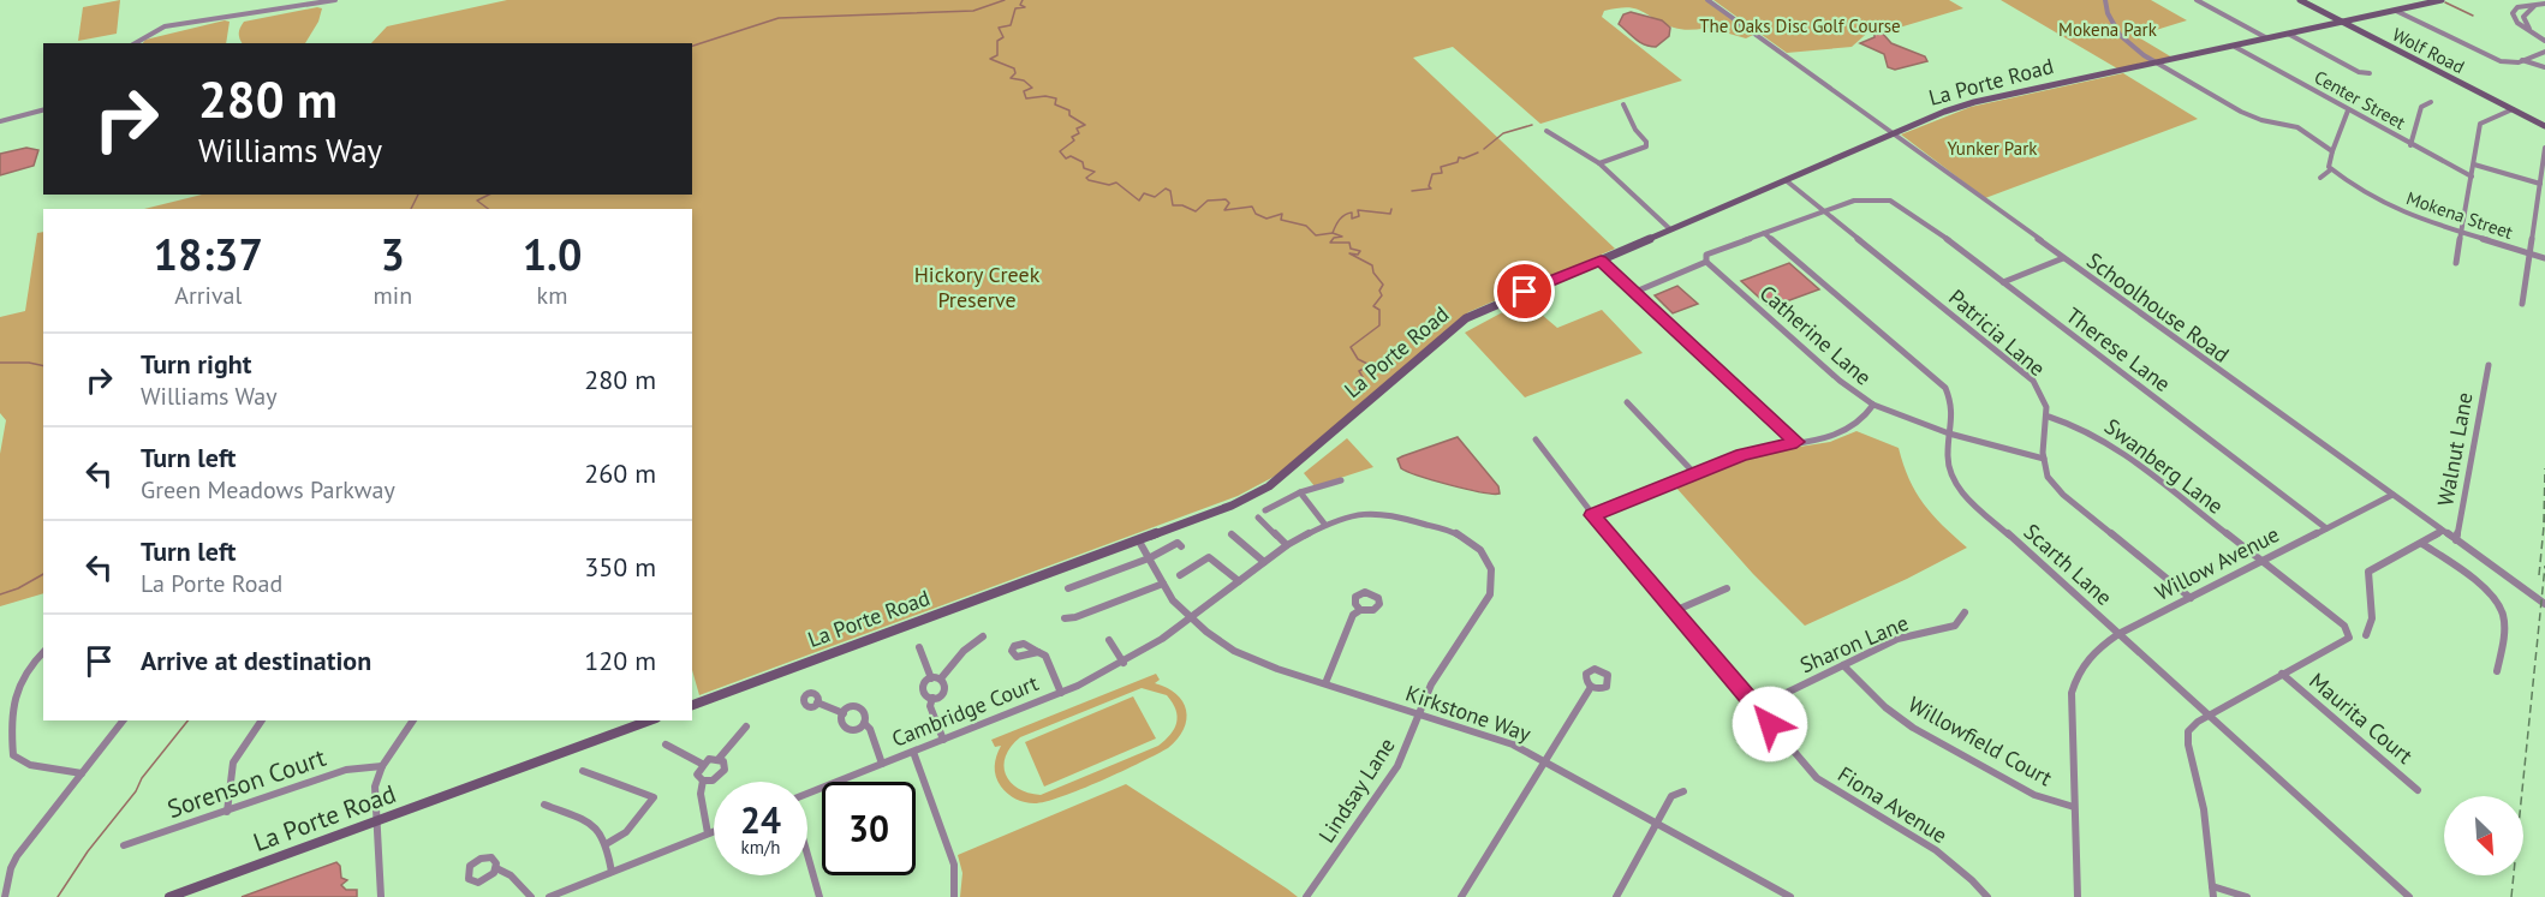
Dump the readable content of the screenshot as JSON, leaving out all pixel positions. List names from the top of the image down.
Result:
{
  "streets": {
    "street": [
      "Wolf Road",
      "La Porte Road",
      "Center Street",
      "Mokena Street",
      "Schoolhouse Road",
      "Patricia Lane",
      "Catherine Lane",
      "Therese Lane",
      "Walnut Lane",
      "Swanberg Lane",
      "Willow Avenue",
      "Scarth Lane",
      "Sharon Lane",
      "Cambridge Court",
      "Kirkstone Way",
      "Maurita Court",
      "Willowfield Court",
      "Sorenson Court",
      "Lindsay Lane",
      "Fiona Avenue"
    ]
  },
  "crossings": [
    ["Wolf Road", "La Porte Road"],
    ["La Porte Road", "Center Street"],
    ["La Porte Road", "Schoolhouse Road"],
    ["La Porte Road", "Patricia Lane"],
    ["La Porte Road", "Kirkstone Way"],
    ["Schoolhouse Road", "Walnut Lane"],
    ["Schoolhouse Road", "Willow Avenue"],
    ["Patricia Lane", "Therese Lane"],
    ["Patricia Lane", "Swanberg Lane"],
    ["Catherine Lane", "Scarth Lane"],
    ["Therese Lane", "Willow Avenue"],
    ["Swanberg Lane", "Willow Avenue"],
    ["Willow Avenue", "Scarth Lane"],
    ["Willow Avenue", "Willowfield Court"],
    ["Sharon Lane", "Willowfield Court"],
    ["Sharon Lane", "Fiona Avenue"],
    ["Cambridge Court", "Kirkstone Way"],
    ["Cambridge Court", "Lindsay Lane"],
    ["Kirkstone Way", "Lindsay Lane"]
  ],
  "parks": [
    "The Oaks Disc Golf Course",
    "Mokena Park",
    "Yunker Park",
    "Hickory Creek Preserve"
  ],
  "north": "bottom right",
  "page": {
    "turn": ["280 m", "Williams Way"],
    "eta": [
      "18:37",
      "Arrival",
      "3",
      "min",
      "1.0",
      "km"
    ],
    "list": [
      {
        "name": "Turn right",
        "note": "Williams Way",
        "value": "280 m"
      },
      {
        "name": "Turn left",
        "note": "Green Meadows Parkway",
        "value": "260 m"
      },
      {
        "name": "Turn left",
        "note": "La Porte Road",
        "value": "350 m"
      },
      {
        "name": "Arrive at destination",
        "value": "120 m"
      }
    ],
    "speed": "24 km/h",
    "limit": "30"
  }
}
